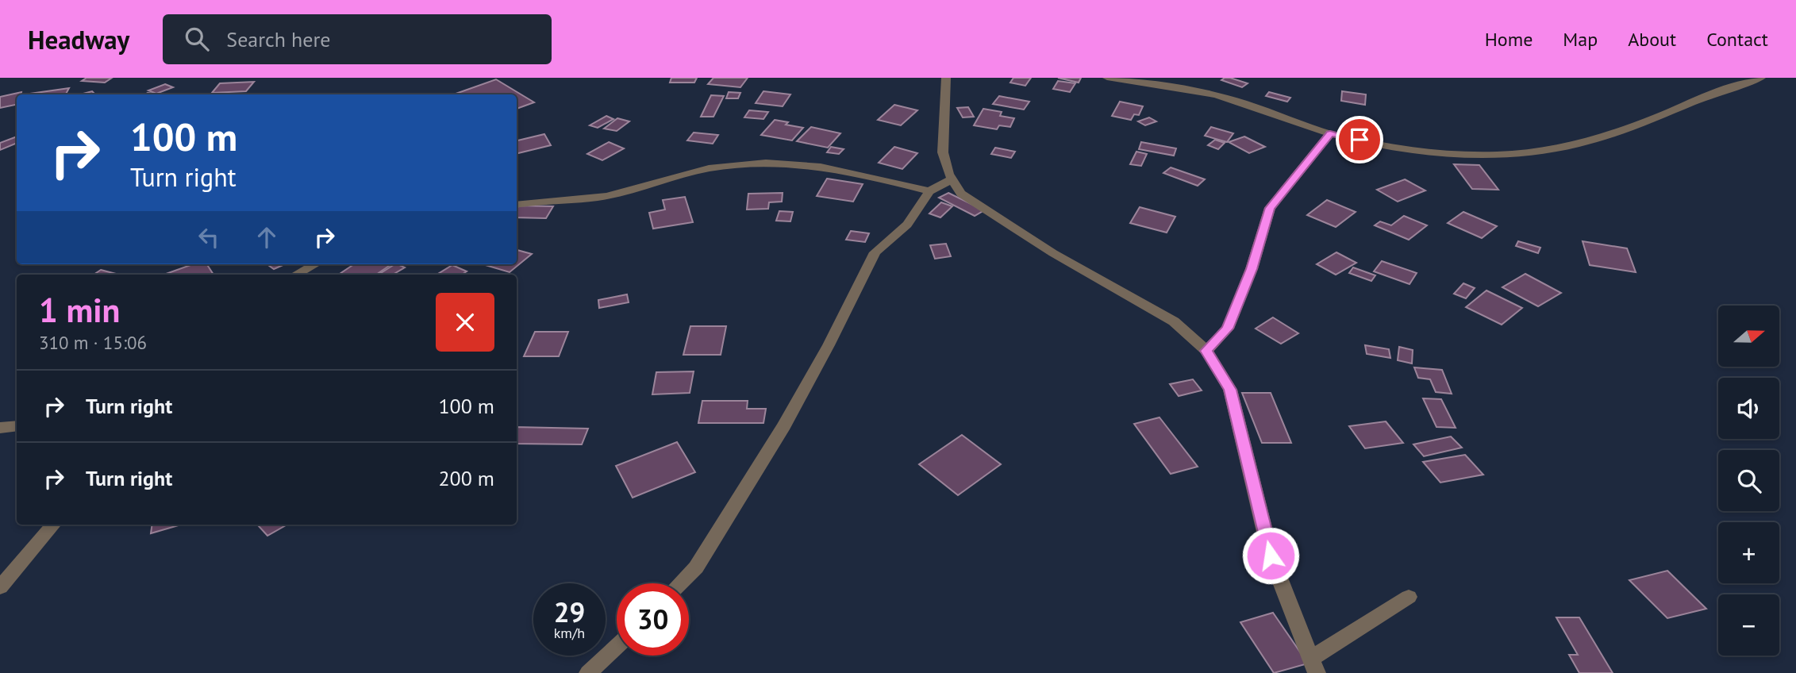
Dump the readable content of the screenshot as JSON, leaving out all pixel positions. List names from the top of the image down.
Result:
{
  "north": "right",
  "page": {
    "header": "Headway",
    "search": "Search here",
    "nav": [
      "Home",
      "Map",
      "About",
      "Contact"
    ],
    "turn": ["100 m", "Turn right"],
    "heading": ["1 min", "310 m · 15:06"],
    "map_buttons": ["+", "−"],
    "list": [
      {
        "name": "Turn right",
        "value": "100 m"
      },
      {
        "name": "Turn right",
        "value": "200 m"
      }
    ],
    "speed": "29 km/h",
    "limit": "30"
  }
}
